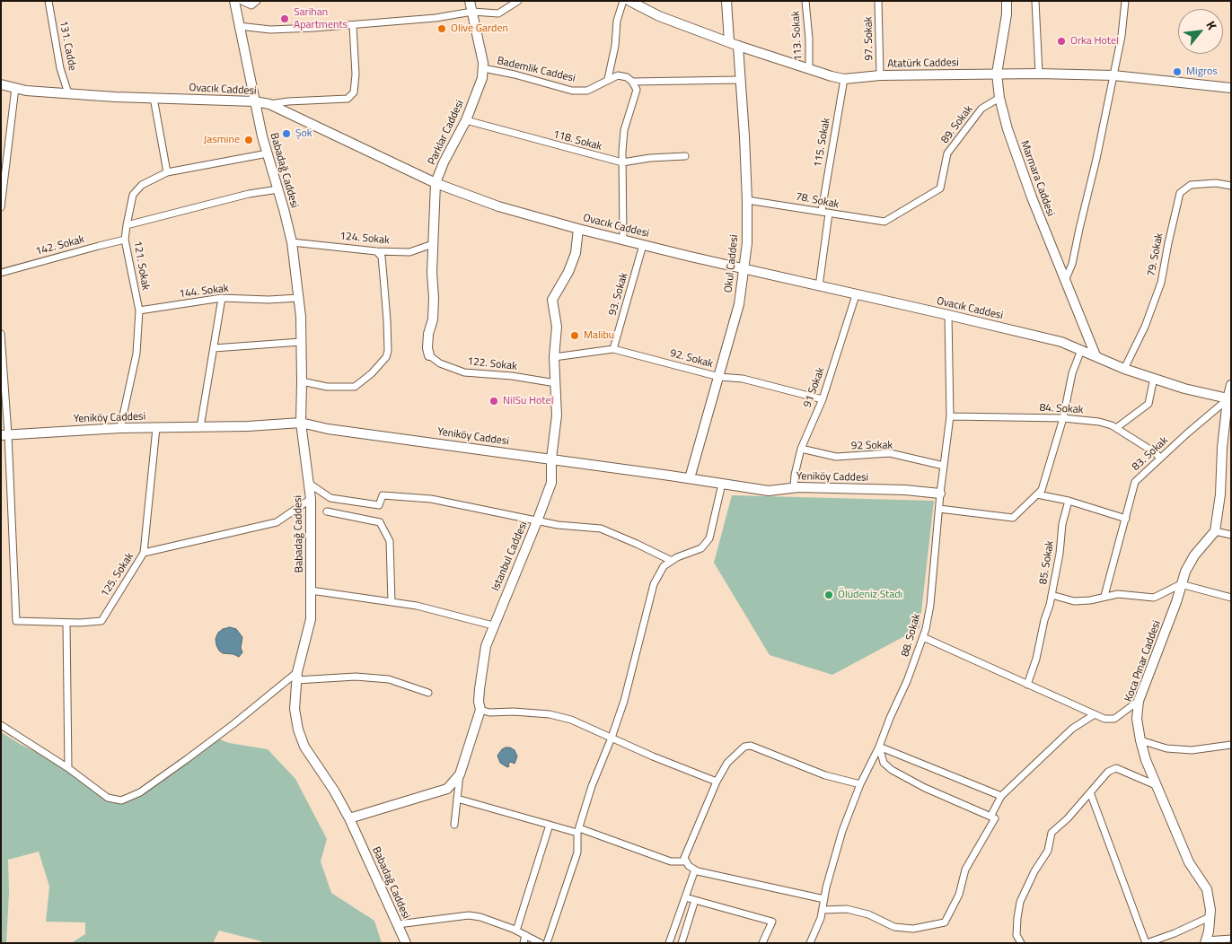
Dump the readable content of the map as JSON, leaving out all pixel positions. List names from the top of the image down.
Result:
{
  "streets": {
    "street": [
      "113. Sokak",
      "97. Sokak",
      "131. Cadde",
      "Atatürk Caddesi",
      "Bademlik Caddesi",
      "Ovacık Caddesi",
      "89. Sokak",
      "Parklar Caddesi",
      "118. Sokak",
      "115. Sokak",
      "Babadağ Caddesi",
      "Marmara Caddesi",
      "78. Sokak",
      "124. Sokak",
      "142. Sokak",
      "79. Sokak",
      "Okul Caddesi",
      "121. Sokak",
      "144. Sokak",
      "93. Sokak",
      "92. Sokak",
      "122. Sokak",
      "91 Sokak",
      "84. Sokak",
      "Yeniköy Caddesi",
      "92 Sokak",
      "83. Sokak",
      "Istanbul Caddesi",
      "85. Sokak",
      "125. Sokak",
      "88. Sokak",
      "Koca Pınar Caddesi"
    ]
  },
  "crossings": [
    ["113. Sokak", "Atatürk Caddesi"],
    ["97. Sokak", "Atatürk Caddesi"],
    ["131. Cadde", "Ovacık Caddesi"],
    ["Atatürk Caddesi", "115. Sokak"],
    ["Atatürk Caddesi", "Marmara Caddesi"],
    ["Atatürk Caddesi", "Okul Caddesi"],
    ["Bademlik Caddesi", "Parklar Caddesi"],
    ["Bademlik Caddesi", "Okul Caddesi"],
    ["Ovacık Caddesi", "Parklar Caddesi"],
    ["Ovacık Caddesi", "Babadağ Caddesi"],
    ["Ovacık Caddesi", "Marmara Caddesi"],
    ["Ovacık Caddesi", "79. Sokak"],
    ["Ovacık Caddesi", "Okul Caddesi"],
    ["Ovacık Caddesi", "93. Sokak"],
    ["Ovacık Caddesi", "91 Sokak"],
    ["Ovacık Caddesi", "83. Sokak"],
    ["Ovacık Caddesi", "Istanbul Caddesi"],
    ["Ovacık Caddesi", "88. Sokak"],
    ["89. Sokak", "Marmara Caddesi"],
    ["89. Sokak", "78. Sokak"],
    ["Parklar Caddesi", "118. Sokak"],
    ["Parklar Caddesi", "124. Sokak"],
    ["Parklar Caddesi", "122. Sokak"],
    ["115. Sokak", "78. Sokak"],
    ["Babadağ Caddesi", "124. Sokak"],
    ["Babadağ Caddesi", "121. Sokak"],
    ["Babadağ Caddesi", "144. Sokak"],
    ["Babadağ Caddesi", "Yeniköy Caddesi"],
    ["Babadağ Caddesi", "Istanbul Caddesi"],
    ["78. Sokak", "Okul Caddesi"],
    ["142. Sokak", "121. Sokak"],
    ["Okul Caddesi", "92. Sokak"],
    ["Okul Caddesi", "Yeniköy Caddesi"],
    ["121. Sokak", "144. Sokak"],
    ["121. Sokak", "Yeniköy Caddesi"],
    ["93. Sokak", "92. Sokak"],
    ["92. Sokak", "91 Sokak"],
    ["92. Sokak", "Istanbul Caddesi"],
    ["122. Sokak", "Istanbul Caddesi"],
    ["91 Sokak", "Yeniköy Caddesi"],
    ["91 Sokak", "92 Sokak"],
    ["84. Sokak", "83. Sokak"],
    ["84. Sokak", "88. Sokak"],
    ["Yeniköy Caddesi", "Istanbul Caddesi"],
    ["Yeniköy Caddesi", "125. Sokak"],
    ["Yeniköy Caddesi", "88. Sokak"],
    ["92 Sokak", "88. Sokak"]
  ],
  "places": [
    "Sarihan Apartments",
    "Olive Garden",
    "Orka Hotel",
    "Migros",
    "Şok",
    "Jasmine",
    "Malibu",
    "NilSu Hotel",
    "Ölüdeniz Stadı"
  ],
  "north": "top right"
}
